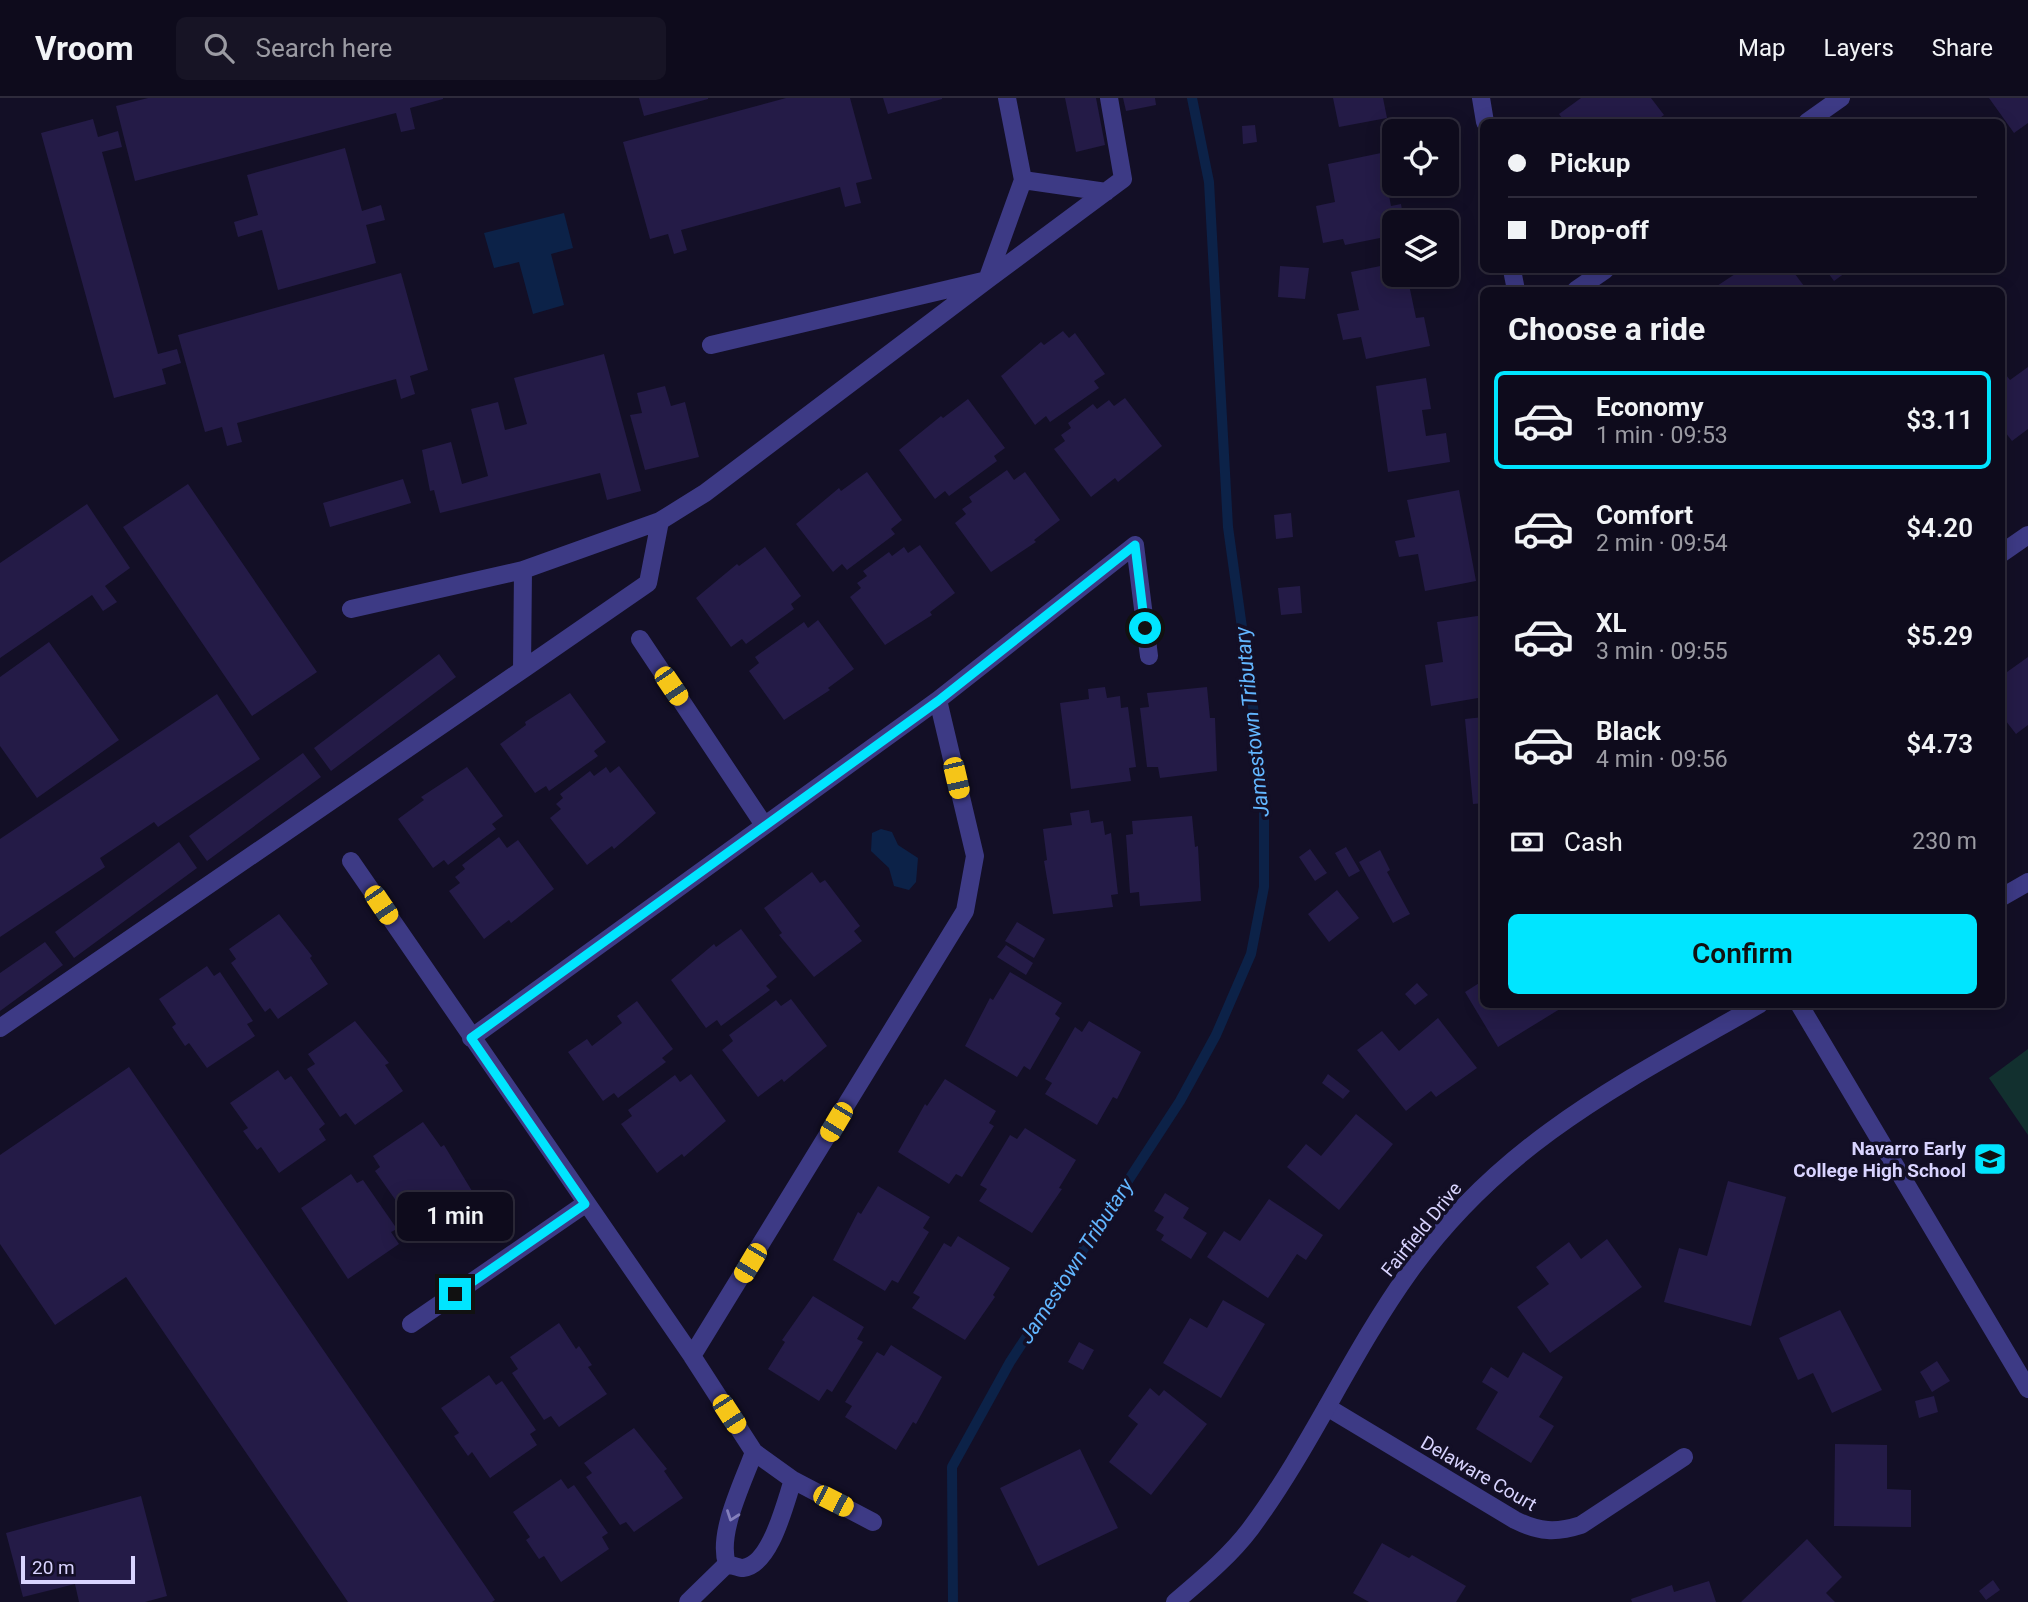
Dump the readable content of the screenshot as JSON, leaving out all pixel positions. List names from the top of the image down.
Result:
{
  "streets": {
    "street": ["Fairfield Drive", "Delaware Court"]
  },
  "crossings": [
    ["Fairfield Drive", "Delaware Court"]
  ],
  "water": ["Jamestown Tributary"],
  "places": {
    "school or university": ["Navarro Early College High School"]
  },
  "scale_bar": "20 m",
  "page": {
    "header": "Vroom",
    "search": "Search here",
    "nav": ["Map", "Layers", "Share"],
    "banner": ["Pickup", "Drop-off"],
    "heading": "Choose a ride",
    "list": [
      {
        "name": "Economy",
        "note": "1 min · 09:53",
        "value": "$3.11"
      },
      {
        "name": "Comfort",
        "note": "2 min · 09:54",
        "value": "$4.20"
      },
      {
        "name": "XL",
        "note": "3 min · 09:55",
        "value": "$5.29"
      },
      {
        "name": "Black",
        "note": "4 min · 09:56",
        "value": "$4.73"
      }
    ],
    "pay": ["Cash", "230 m"],
    "buttons": "Confirm",
    "bubble": "1 min",
    "scale": "20 m"
  }
}
